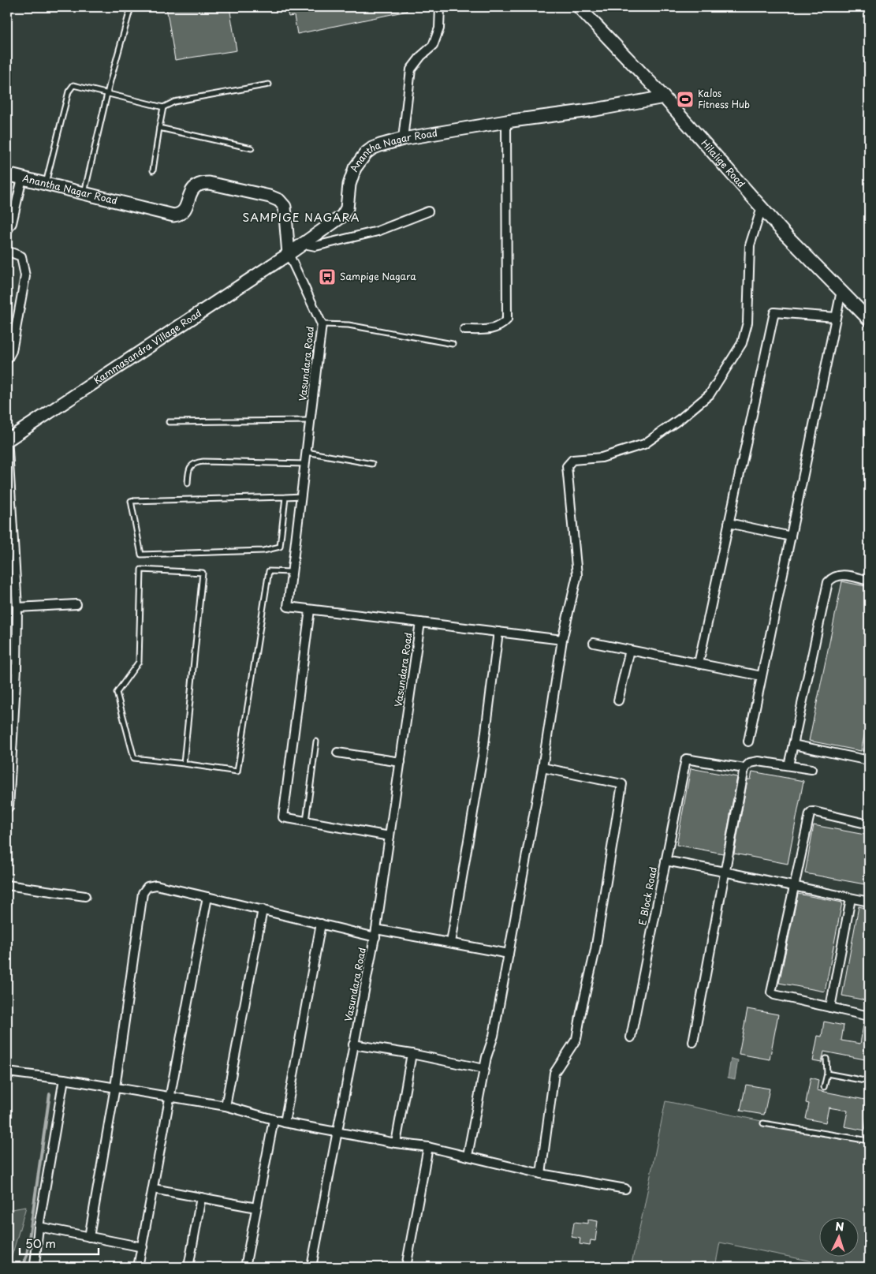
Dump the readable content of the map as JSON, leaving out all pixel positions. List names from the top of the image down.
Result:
{
  "streets": {
    "street": [
      "Anantha Nagar Road",
      "Hilalige Road",
      "Kammasandra Village Road",
      "Vasundara Road",
      "E Block Road"
    ]
  },
  "crossings": [
    ["Anantha Nagar Road", "Hilalige Road"],
    ["Anantha Nagar Road", "Kammasandra Village Road"],
    ["Anantha Nagar Road", "Vasundara Road"],
    ["Kammasandra Village Road", "Vasundara Road"]
  ],
  "districts": ["SAMPIGE NAGARA"],
  "places": {
    "sports": ["Kalos Fitness Hub"],
    "bus stop": ["Sampige Nagara"]
  },
  "scale_bar": "50 m",
  "north": "top"
}
